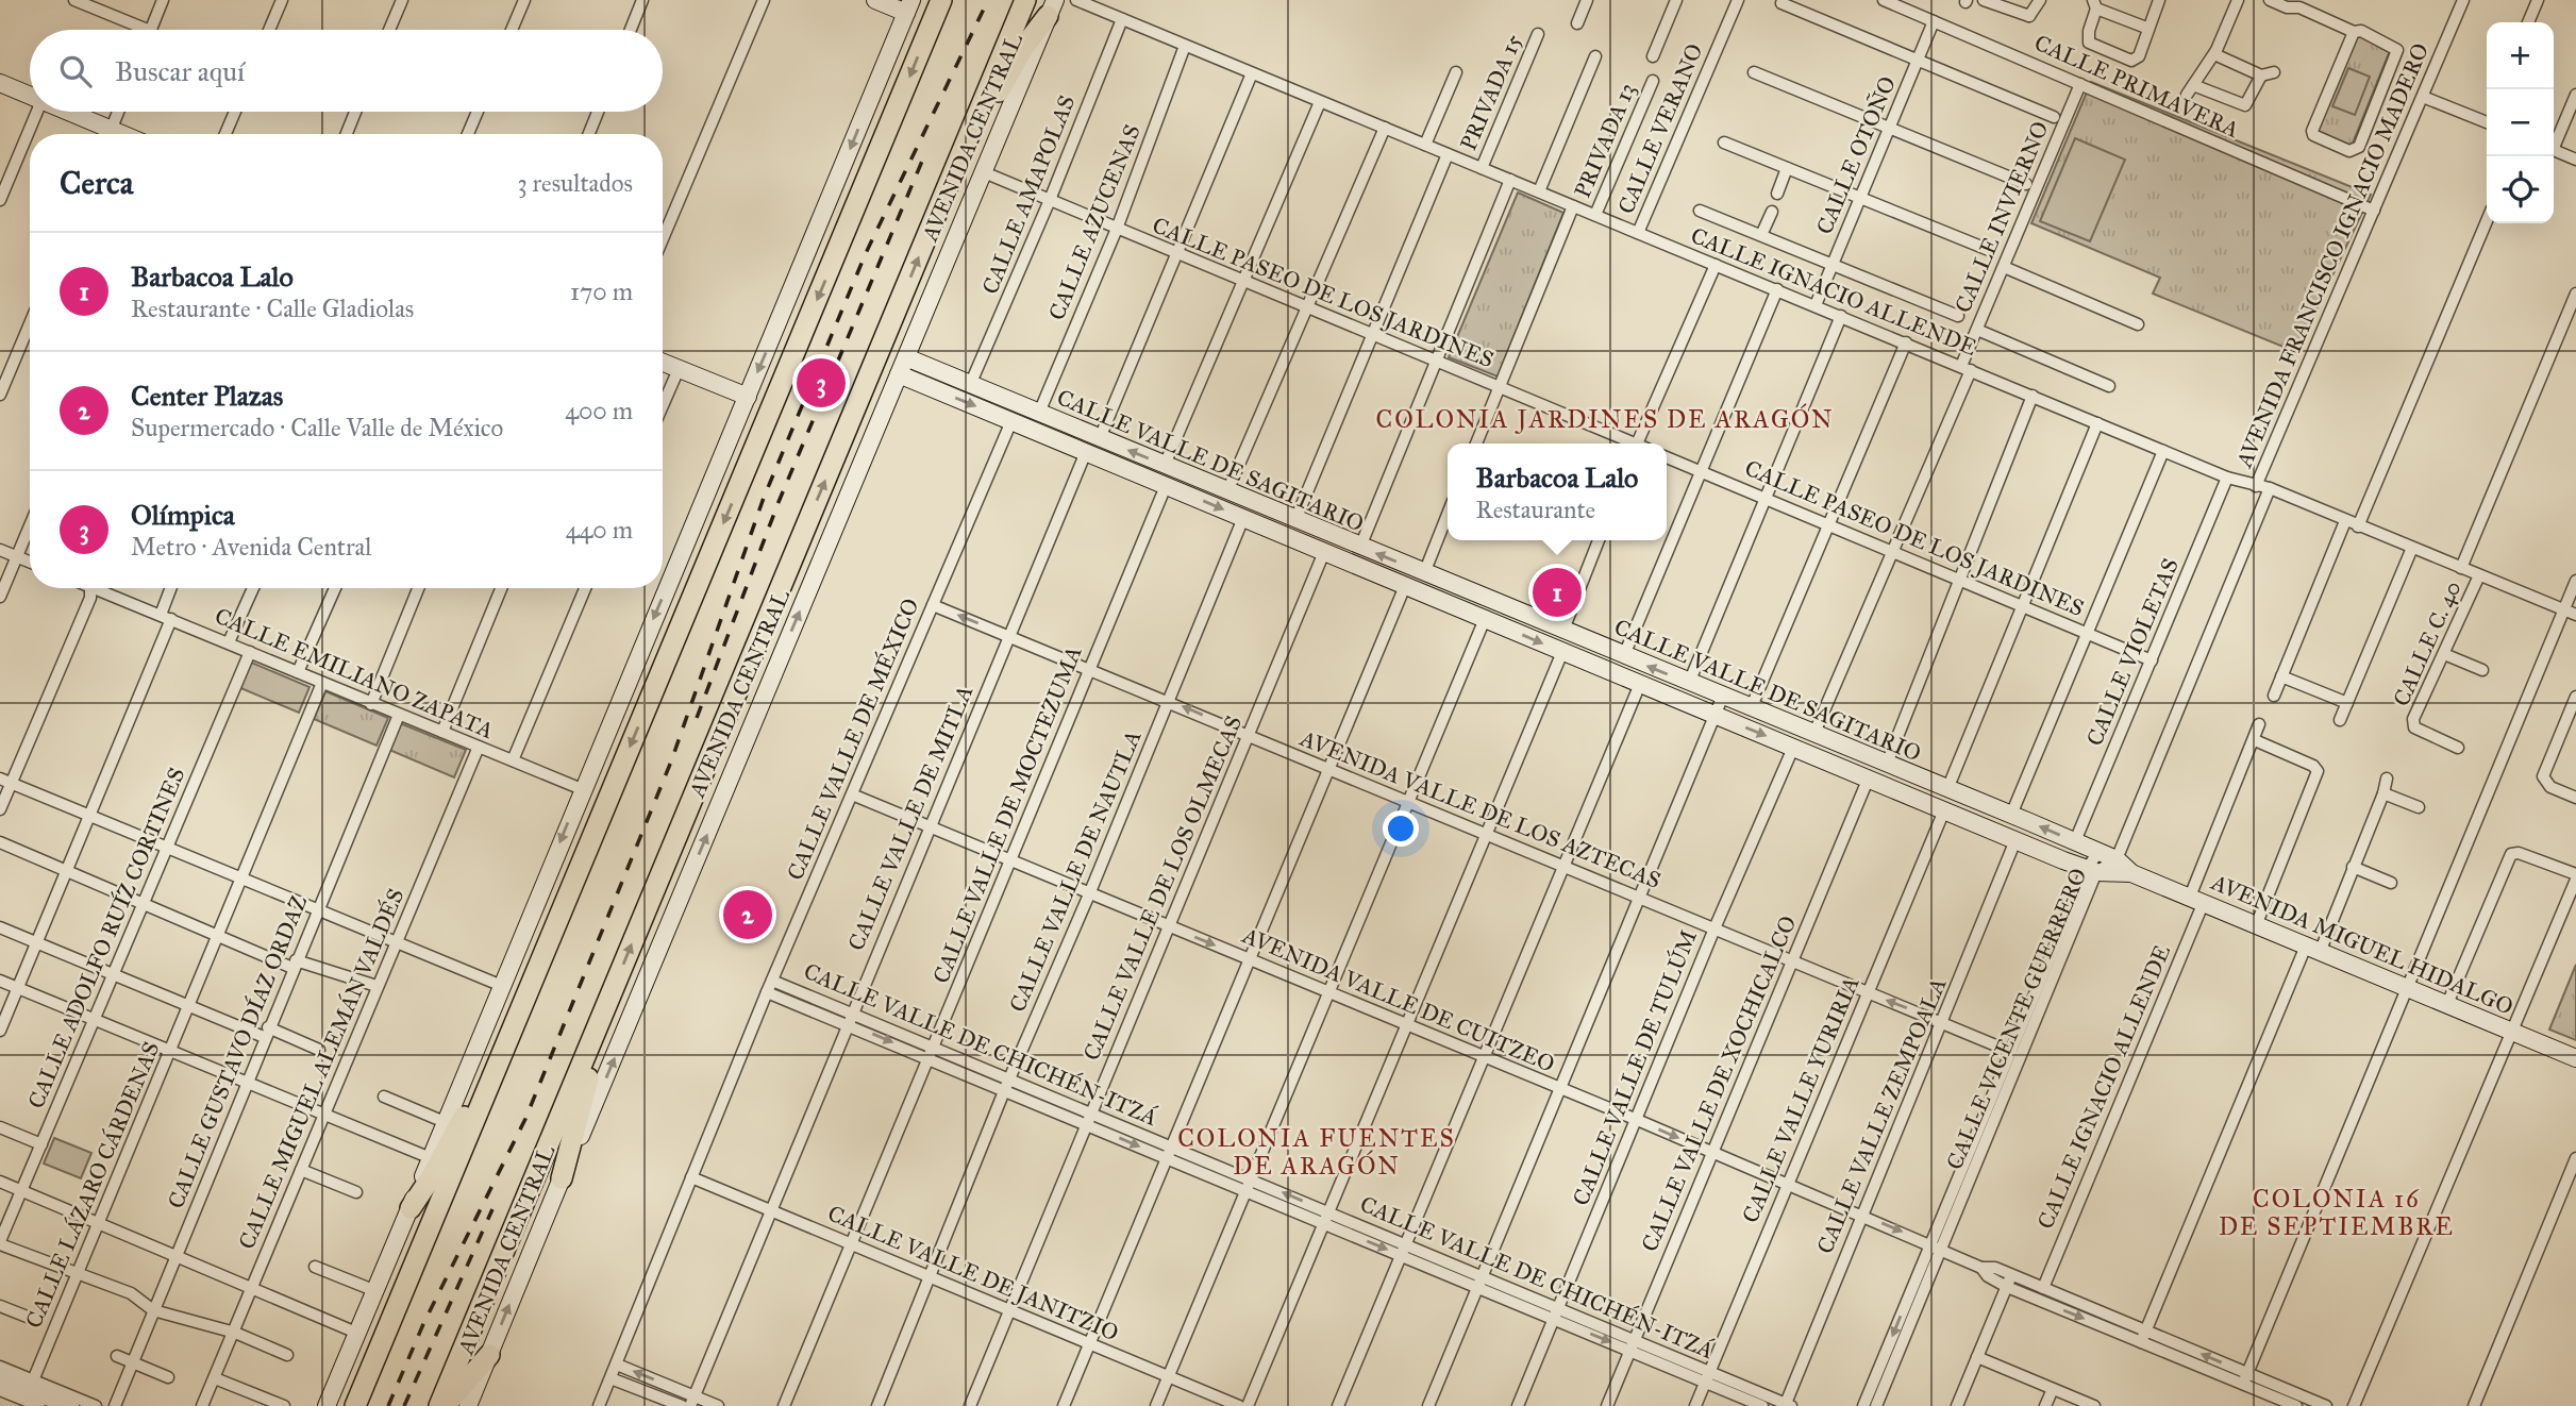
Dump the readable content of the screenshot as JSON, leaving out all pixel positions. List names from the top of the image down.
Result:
{
  "streets": {
    "highway": ["AVENIDA CENTRAL"],
    "street": [
      "CALLE PRIMAVERA",
      "PRIVADA 15",
      "CALLE VERANO",
      "PRIVADA 13",
      "CALLE OTOÑO",
      "CALLE AMAPOLAS",
      "CALLE INVIERNO",
      "CALLE AZUCENAS",
      "AVENIDA FRANCISCO IGNACIO MADERO",
      "CALLE IGNACIO ALLENDE",
      "CALLE PASEO DE LOS JARDINES",
      "CALLE VALLE DE SAGITARIO",
      "CALLE C. 40",
      "CALLE VIOLETAS",
      "CALLE EMILIANO ZAPATA",
      "CALLE VALLE DE MÉXICO",
      "AVENIDA VALLE DE LOS AZTECAS",
      "CALLE VALLE DE MOCTEZUMA",
      "CALLE VALLE DE MITLA",
      "CALLE VALLE DE NAUTLA",
      "CALLE VALLE DE LOS OLMECAS",
      "CALLE ADOLFO RUÍZ CORTINES",
      "AVENIDA MIGUEL HIDALGO",
      "AVENIDA VALLE DE CUITZEO",
      "CALLE VICENTE GUERRERO",
      "CALLE VALLE DE CHICHÉN-ITZÁ",
      "CALLE GUSTAVO DÍAZ ORDAZ",
      "CALLE VALLE DE TULÚM",
      "CALLE MIGUEL ALEMÁN VALDÉS",
      "CALLE VALLE DE XOCHICALCO",
      "CALLE VALLE YURIRIA",
      "CALLE VALLE ZEMPOALA",
      "CALLE LÁZARO CÁRDENAS",
      "CALLE VALLE DE JANITZIO"
    ]
  },
  "crossings": [
    ["CALLE PRIMAVERA", "CALLE OTOÑO"],
    ["CALLE PRIMAVERA", "CALLE INVIERNO"],
    ["CALLE PRIMAVERA", "AVENIDA FRANCISCO IGNACIO MADERO"],
    ["PRIVADA 15", "CALLE IGNACIO ALLENDE"],
    ["CALLE VERANO", "CALLE IGNACIO ALLENDE"],
    ["AVENIDA CENTRAL", "CALLE PASEO DE LOS JARDINES"],
    ["AVENIDA CENTRAL", "CALLE VALLE DE SAGITARIO"],
    ["PRIVADA 13", "CALLE IGNACIO ALLENDE"],
    ["CALLE OTOÑO", "CALLE IGNACIO ALLENDE"],
    ["CALLE AMAPOLAS", "CALLE IGNACIO ALLENDE"],
    ["CALLE AMAPOLAS", "CALLE PASEO DE LOS JARDINES"],
    ["CALLE AMAPOLAS", "CALLE VALLE DE SAGITARIO"],
    ["CALLE INVIERNO", "CALLE IGNACIO ALLENDE"],
    ["CALLE INVIERNO", "CALLE PASEO DE LOS JARDINES"],
    ["CALLE INVIERNO", "CALLE VALLE DE SAGITARIO"],
    ["CALLE AZUCENAS", "CALLE IGNACIO ALLENDE"],
    ["CALLE AZUCENAS", "CALLE PASEO DE LOS JARDINES"],
    ["CALLE AZUCENAS", "CALLE VALLE DE SAGITARIO"],
    ["AVENIDA FRANCISCO IGNACIO MADERO", "CALLE IGNACIO ALLENDE"],
    ["CALLE IGNACIO ALLENDE", "CALLE C. 40"],
    ["CALLE IGNACIO ALLENDE", "CALLE VIOLETAS"],
    ["CALLE IGNACIO ALLENDE", "AVENIDA MIGUEL HIDALGO"],
    ["CALLE IGNACIO ALLENDE", "CALLE VICENTE GUERRERO"],
    ["CALLE PASEO DE LOS JARDINES", "CALLE VIOLETAS"],
    ["CALLE VALLE DE SAGITARIO", "CALLE VIOLETAS"],
    ["CALLE VALLE DE SAGITARIO", "CALLE VALLE DE MÉXICO"],
    ["CALLE VALLE DE SAGITARIO", "CALLE VALLE DE MOCTEZUMA"],
    ["CALLE VALLE DE SAGITARIO", "CALLE VALLE DE MITLA"],
    ["CALLE VALLE DE SAGITARIO", "CALLE VALLE DE NAUTLA"],
    ["CALLE VALLE DE SAGITARIO", "CALLE VALLE DE LOS OLMECAS"],
    ["CALLE VALLE DE SAGITARIO", "AVENIDA MIGUEL HIDALGO"],
    ["CALLE VALLE DE SAGITARIO", "CALLE VICENTE GUERRERO"],
    ["CALLE VALLE DE SAGITARIO", "CALLE VALLE DE TULÚM"],
    ["CALLE VALLE DE SAGITARIO", "CALLE VALLE DE XOCHICALCO"],
    ["CALLE VALLE DE SAGITARIO", "CALLE VALLE YURIRIA"],
    ["CALLE VALLE DE SAGITARIO", "CALLE VALLE ZEMPOALA"],
    ["CALLE EMILIANO ZAPATA", "CALLE ADOLFO RUÍZ CORTINES"],
    ["CALLE EMILIANO ZAPATA", "CALLE GUSTAVO DÍAZ ORDAZ"],
    ["CALLE EMILIANO ZAPATA", "CALLE MIGUEL ALEMÁN VALDÉS"],
    ["CALLE EMILIANO ZAPATA", "CALLE LÁZARO CÁRDENAS"],
    ["CALLE VALLE DE MÉXICO", "AVENIDA VALLE DE LOS AZTECAS"],
    ["CALLE VALLE DE MÉXICO", "AVENIDA VALLE DE CUITZEO"],
    ["CALLE VALLE DE MÉXICO", "CALLE VALLE DE CHICHÉN-ITZÁ"],
    ["CALLE VALLE DE MÉXICO", "CALLE VALLE DE JANITZIO"],
    ["AVENIDA VALLE DE LOS AZTECAS", "CALLE VALLE DE MOCTEZUMA"],
    ["AVENIDA VALLE DE LOS AZTECAS", "CALLE VALLE DE MITLA"],
    ["AVENIDA VALLE DE LOS AZTECAS", "CALLE VALLE DE NAUTLA"],
    ["AVENIDA VALLE DE LOS AZTECAS", "CALLE VALLE DE LOS OLMECAS"],
    ["AVENIDA VALLE DE LOS AZTECAS", "CALLE VICENTE GUERRERO"],
    ["AVENIDA VALLE DE LOS AZTECAS", "CALLE VALLE DE TULÚM"],
    ["AVENIDA VALLE DE LOS AZTECAS", "CALLE VALLE DE XOCHICALCO"],
    ["AVENIDA VALLE DE LOS AZTECAS", "CALLE VALLE YURIRIA"],
    ["AVENIDA VALLE DE LOS AZTECAS", "CALLE VALLE ZEMPOALA"],
    ["CALLE VALLE DE MOCTEZUMA", "AVENIDA VALLE DE CUITZEO"],
    ["CALLE VALLE DE MOCTEZUMA", "CALLE VALLE DE CHICHÉN-ITZÁ"],
    ["CALLE VALLE DE MOCTEZUMA", "CALLE VALLE DE JANITZIO"],
    ["CALLE VALLE DE MITLA", "AVENIDA VALLE DE CUITZEO"],
    ["CALLE VALLE DE MITLA", "CALLE VALLE DE CHICHÉN-ITZÁ"],
    ["CALLE VALLE DE MITLA", "CALLE VALLE DE JANITZIO"],
    ["CALLE VALLE DE NAUTLA", "AVENIDA VALLE DE CUITZEO"],
    ["CALLE VALLE DE NAUTLA", "CALLE VALLE DE CHICHÉN-ITZÁ"],
    ["CALLE VALLE DE NAUTLA", "CALLE VALLE DE JANITZIO"],
    ["CALLE VALLE DE LOS OLMECAS", "AVENIDA VALLE DE CUITZEO"],
    ["CALLE VALLE DE LOS OLMECAS", "CALLE VALLE DE CHICHÉN-ITZÁ"],
    ["CALLE VALLE DE LOS OLMECAS", "CALLE VALLE DE JANITZIO"],
    ["AVENIDA MIGUEL HIDALGO", "CALLE VICENTE GUERRERO"],
    ["AVENIDA VALLE DE CUITZEO", "CALLE VICENTE GUERRERO"],
    ["AVENIDA VALLE DE CUITZEO", "CALLE VALLE DE TULÚM"],
    ["AVENIDA VALLE DE CUITZEO", "CALLE VALLE DE XOCHICALCO"],
    ["AVENIDA VALLE DE CUITZEO", "CALLE VALLE YURIRIA"],
    ["AVENIDA VALLE DE CUITZEO", "CALLE VALLE ZEMPOALA"],
    ["CALLE VALLE DE CHICHÉN-ITZÁ", "CALLE VALLE DE TULÚM"],
    ["CALLE VALLE DE CHICHÉN-ITZÁ", "CALLE VALLE DE XOCHICALCO"],
    ["CALLE VALLE DE CHICHÉN-ITZÁ", "CALLE VALLE YURIRIA"],
    ["CALLE VALLE DE CHICHÉN-ITZÁ", "CALLE VALLE ZEMPOALA"]
  ],
  "districts": ["COLONIA JARDINES DE ARAGÓN", "COLONIA FUENTES DE ARAGÓN", "COLONIA 16 DE SEPTIEMBRE"],
  "page": {
    "map_buttons": ["+", "−"],
    "search": "Buscar aquí",
    "heading": ["Cerca", "3 resultados"],
    "list": [
      {
        "mark": "1",
        "name": "Barbacoa Lalo",
        "note": "Restaurante · Calle Gladiolas",
        "value": "170 m"
      },
      {
        "mark": "2",
        "name": "Center Plazas",
        "note": "Supermercado · Calle Valle de México",
        "value": "400 m"
      },
      {
        "mark": "3",
        "name": "Olímpica",
        "note": "Metro · Avenida Central",
        "value": "440 m"
      }
    ],
    "pins": ["3", "1", "2"],
    "popup": ["Barbacoa Lalo", "Restaurante"]
  }
}
